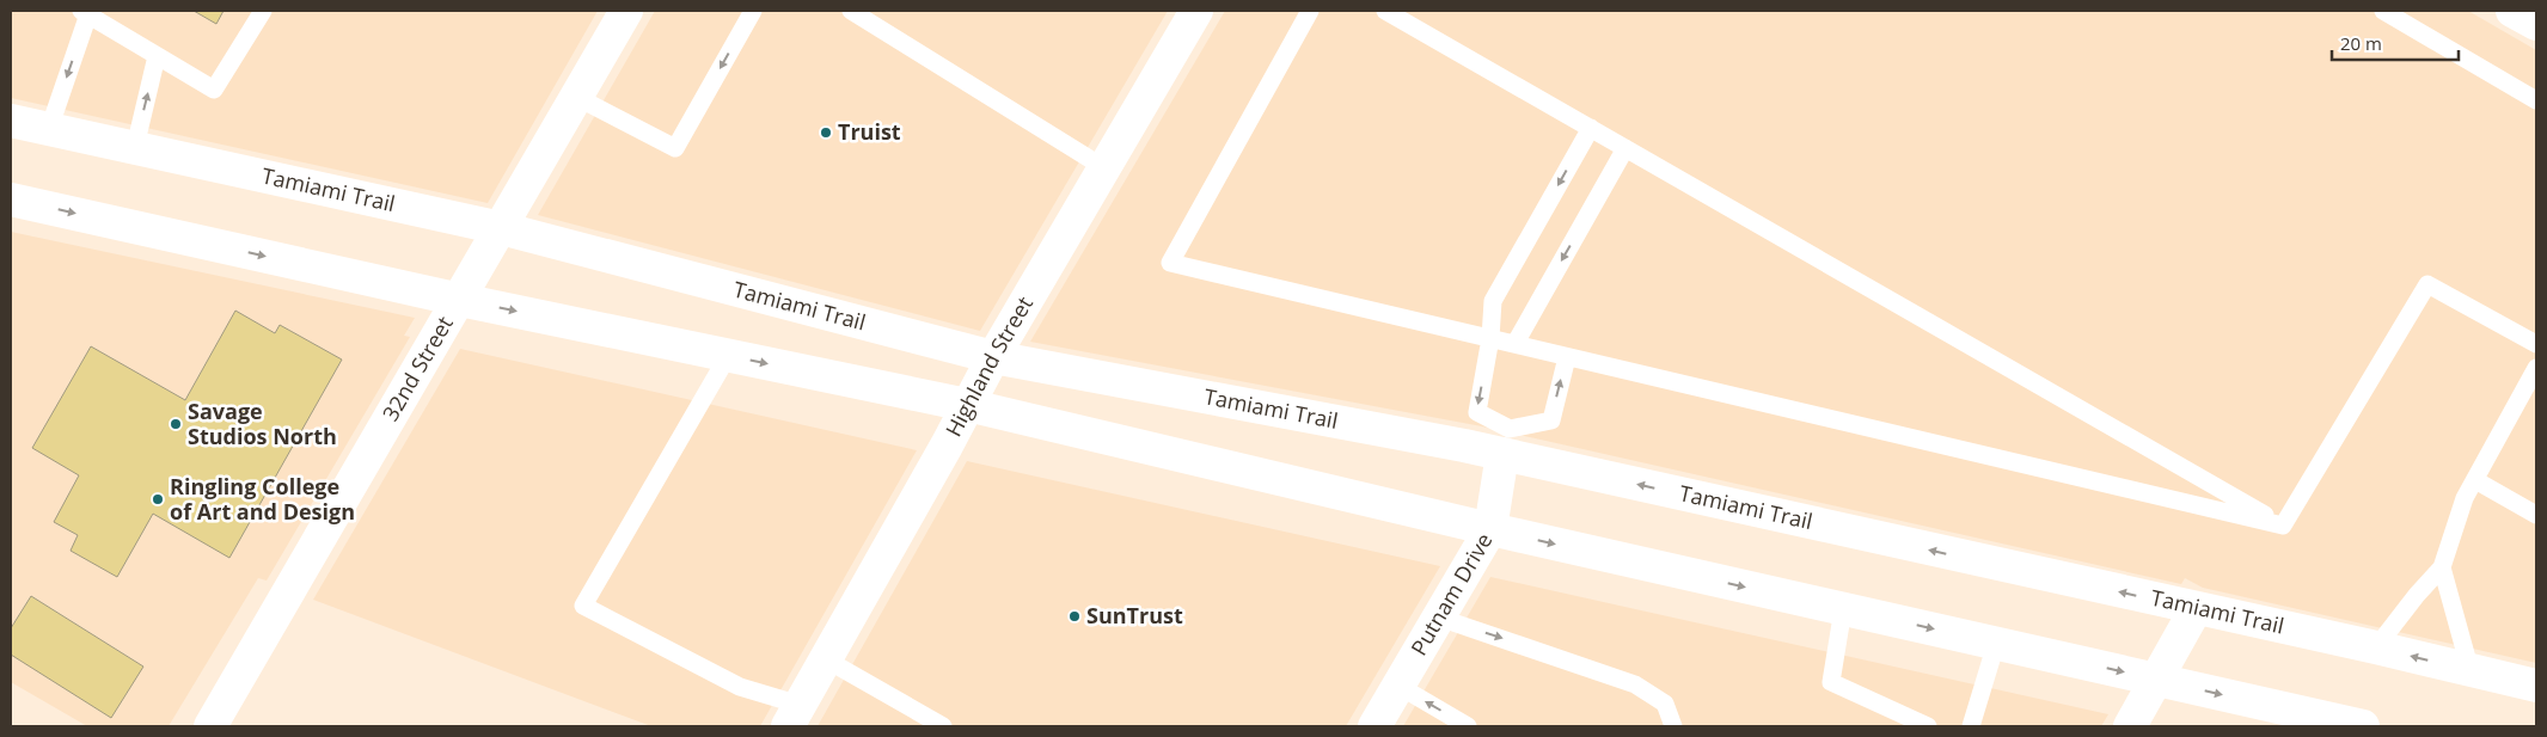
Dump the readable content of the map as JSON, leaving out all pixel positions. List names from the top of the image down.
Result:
{
  "streets": {
    "main road": [
      "Tamiami Trail",
      "Highland Street",
      "32nd Street",
      "Putnam Drive"
    ]
  },
  "crossings": [
    ["Tamiami Trail", "Highland Street"],
    ["Tamiami Trail", "32nd Street"],
    ["Tamiami Trail", "Putnam Drive"]
  ],
  "places": [
    "Truist",
    "Savage Studios North",
    "Ringling College of Art and Design",
    "SunTrust"
  ],
  "scale_bar": "20 m"
}
